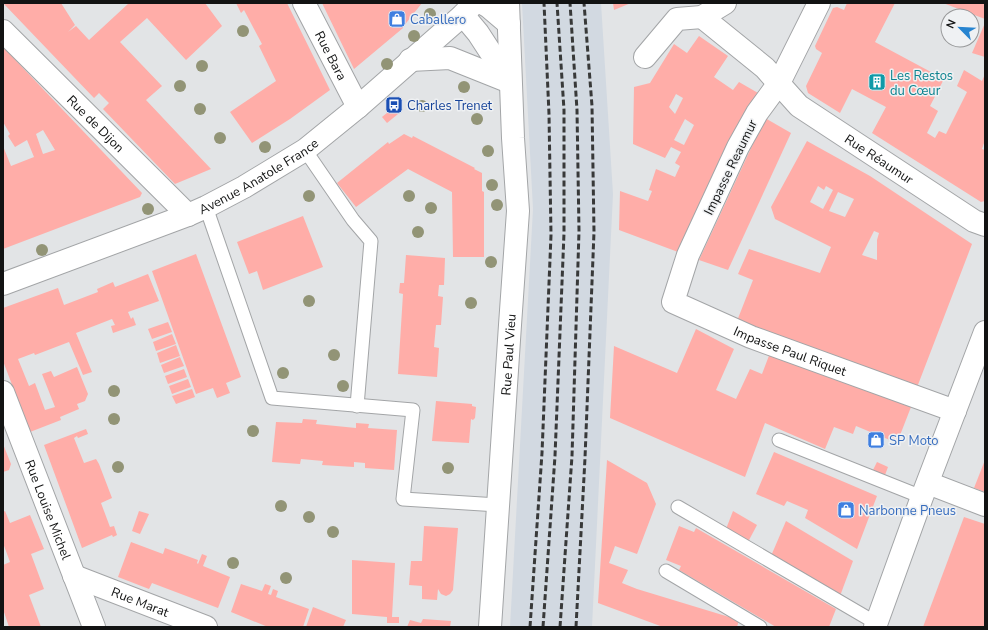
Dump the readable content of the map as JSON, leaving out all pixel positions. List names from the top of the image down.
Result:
{
  "streets": {
    "street": [
      "Rue Bara",
      "Rue de Dijon",
      "Rue Réaumur",
      "Impasse Reaumur",
      "Avenue Anatole France",
      "Impasse Paul Riquet",
      "Rue Paul Vieu",
      "Rue Louise Michel",
      "Rue Marat"
    ]
  },
  "crossings": [
    ["Rue Bara", "Avenue Anatole France"],
    ["Rue de Dijon", "Avenue Anatole France"],
    ["Rue Réaumur", "Impasse Reaumur"],
    ["Impasse Reaumur", "Impasse Paul Riquet"],
    ["Rue Louise Michel", "Rue Marat"]
  ],
  "places": {
    "shop": ["Caballero", "SP Moto", "Narbonne Pneus"],
    "building": ["Les Restos du Cœur"],
    "bus stop": ["Charles Trenet"]
  },
  "north": "top left"
}
